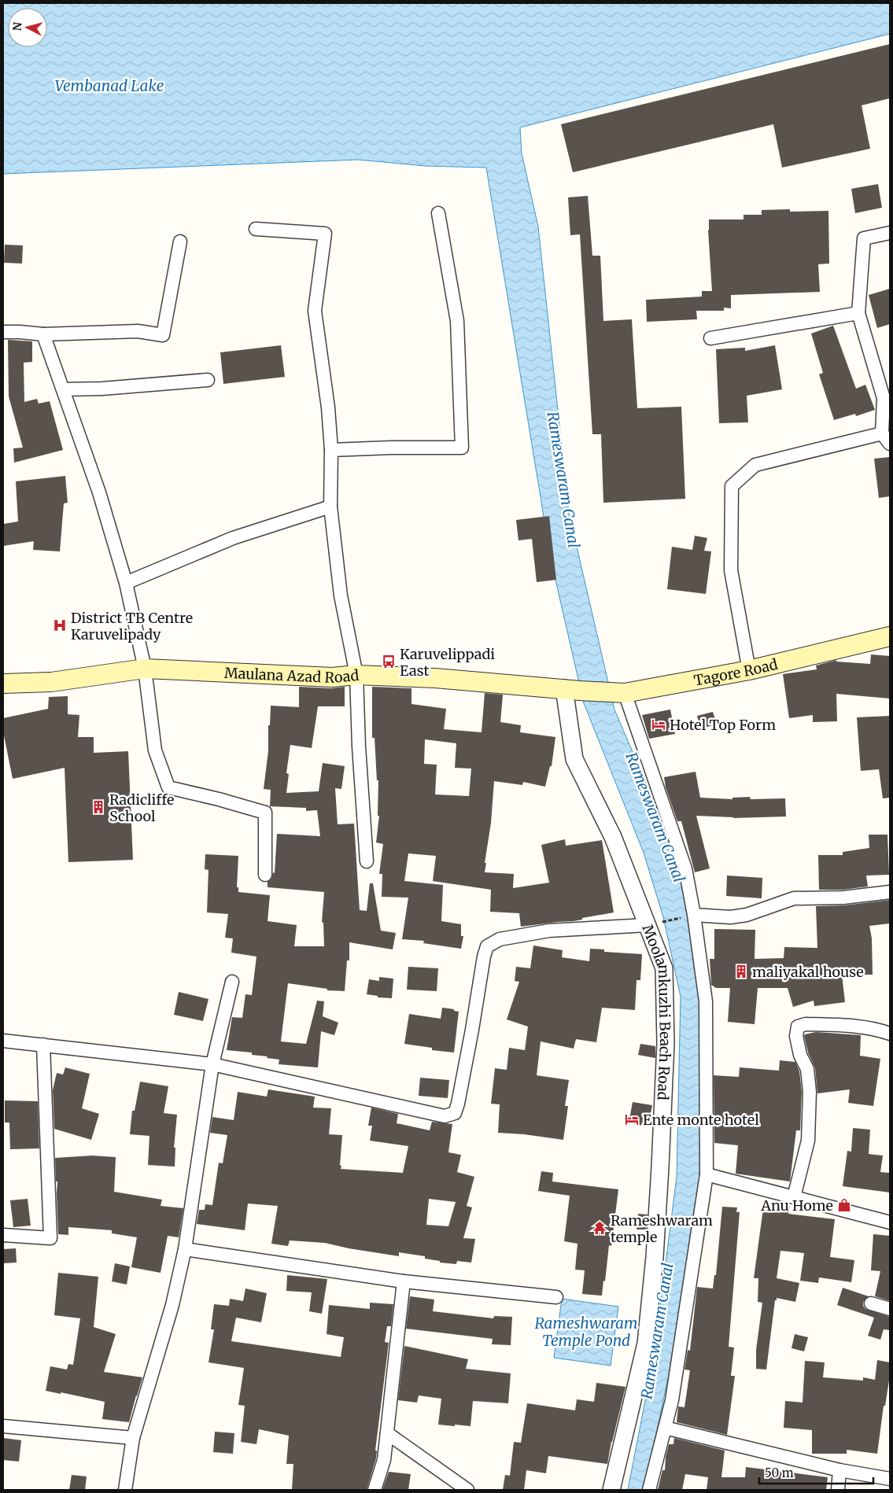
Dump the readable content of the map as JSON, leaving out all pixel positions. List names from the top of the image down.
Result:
{
  "streets": {
    "main road": ["Tagore Road", "Maulana Azad Road"],
    "street": ["Moolamkuzhi Beach Road"]
  },
  "crossings": [
    ["Tagore Road", "Maulana Azad Road"],
    ["Tagore Road", "Moolamkuzhi Beach Road"],
    ["Maulana Azad Road", "Moolamkuzhi Beach Road"]
  ],
  "water": ["Vembanad Lake", "Rameswaram Canal", "Rameshwaram Temple Pond"],
  "places": {
    "hospital": ["District TB Centre Karuvelipady"],
    "bus stop": ["Karuvelippadi East"],
    "hotel": ["Hotel Top Form", "Ente monte hotel"],
    "building": ["Radicliffe School", "maliyakal house"],
    "shop": ["Anu Home"],
    "temple": ["Rameshwaram temple"]
  },
  "scale_bar": "50 m",
  "north": "left"
}
